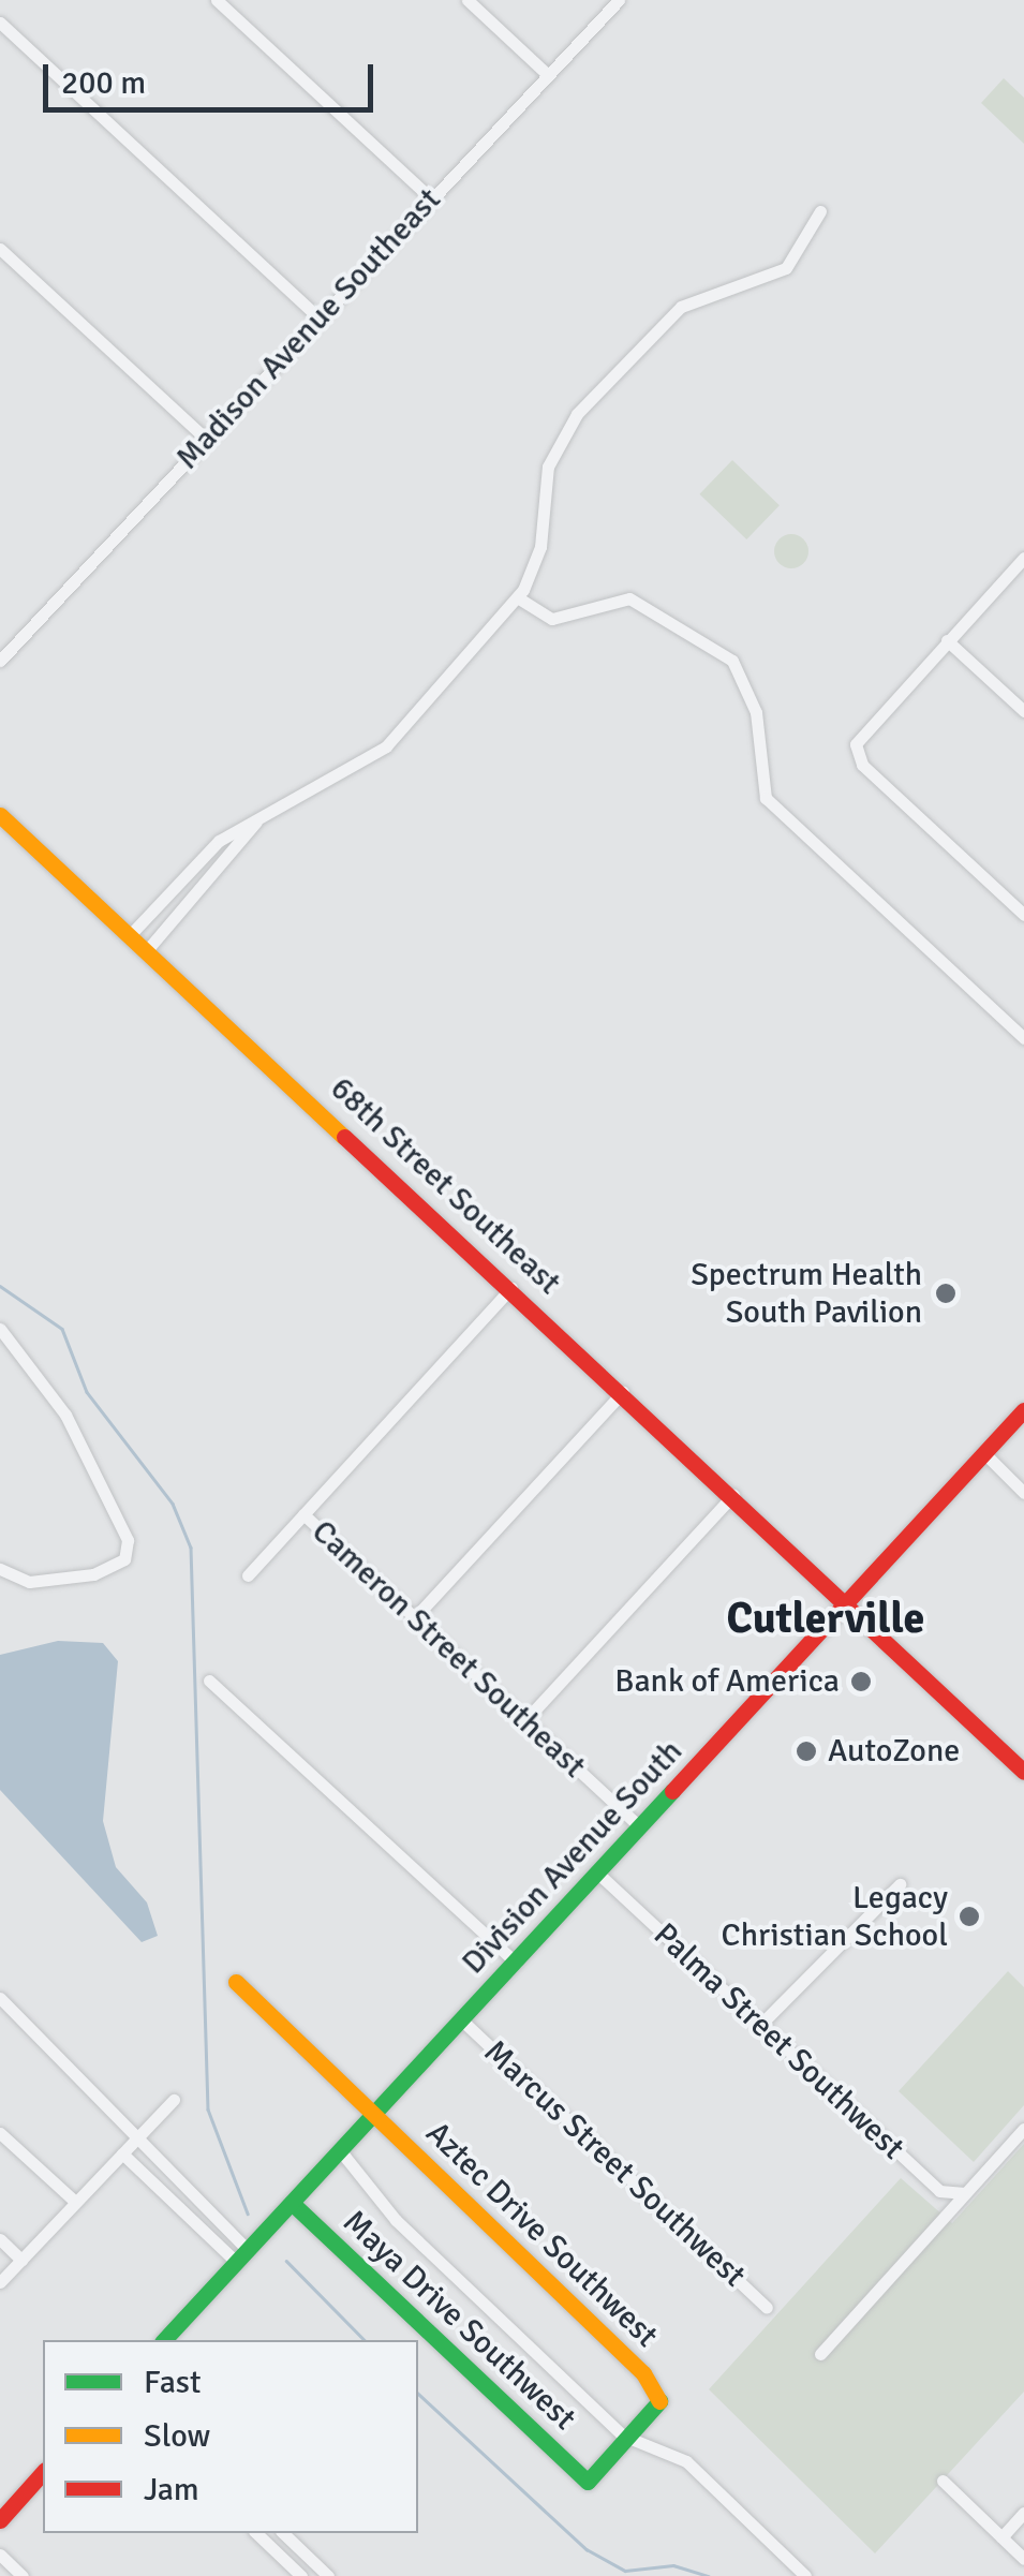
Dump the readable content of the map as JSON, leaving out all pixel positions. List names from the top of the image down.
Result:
{
  "streets": {
    "main road": [
      "68th Street Southeast",
      "Division Avenue South",
      "Aztec Drive Southwest",
      "Maya Drive Southwest"
    ],
    "street": [
      "Madison Avenue Southeast",
      "Cameron Street Southeast",
      "Palma Street Southwest",
      "Marcus Street Southwest"
    ]
  },
  "crossings": [
    ["68th Street Southeast", "Division Avenue South"],
    ["Cameron Street Southeast", "Division Avenue South"],
    ["Division Avenue South", "Palma Street Southwest"],
    ["Division Avenue South", "Marcus Street Southwest"],
    ["Division Avenue South", "Aztec Drive Southwest"],
    ["Division Avenue South", "Maya Drive Southwest"],
    ["Aztec Drive Southwest", "Maya Drive Southwest"]
  ],
  "districts": ["Cutlerville"],
  "places": [
    "Spectrum Health South Pavilion",
    "Bank of America",
    "AutoZone",
    "Legacy Christian School"
  ],
  "legend": ["Fast", "Slow", "Jam"],
  "scale_bar": "200 m"
}
